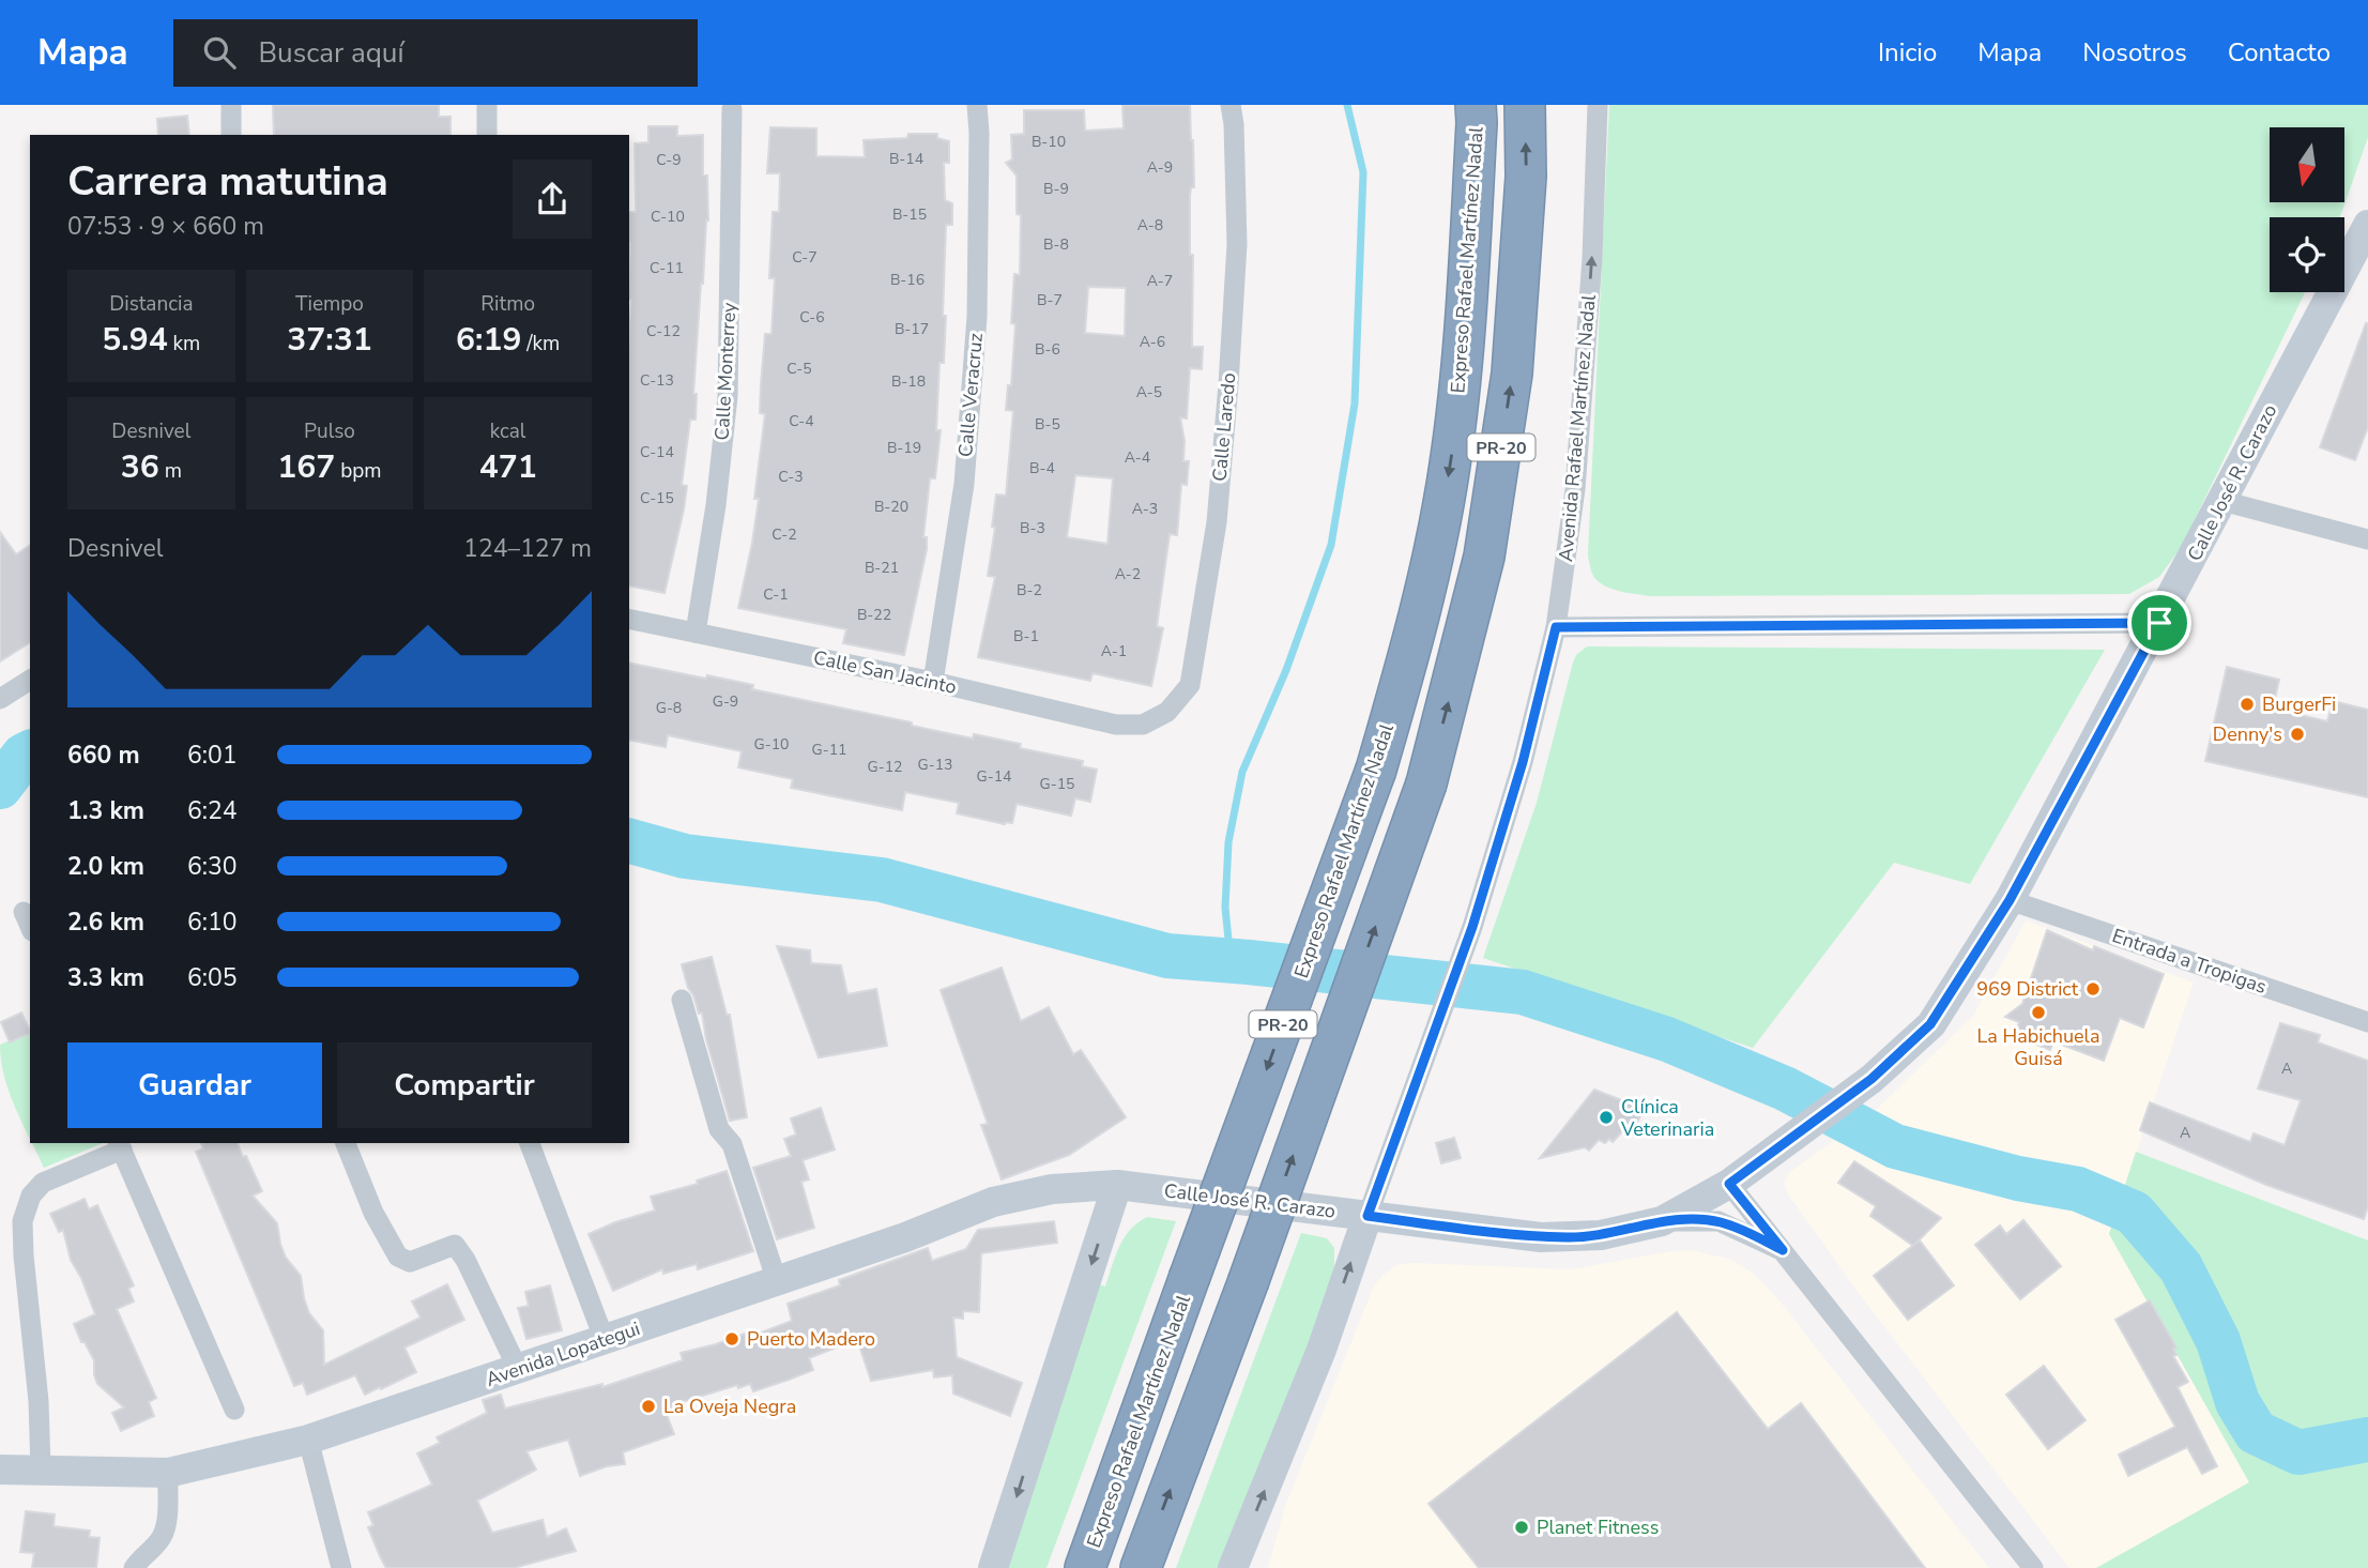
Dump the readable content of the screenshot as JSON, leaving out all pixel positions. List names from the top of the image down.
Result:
{
  "streets": {
    "highway": ["Expreso Rafael Martínez Nadal", "PR-20"],
    "street": [
      "Calle Monterrey",
      "Calle Veracruz",
      "Calle Laredo",
      "Avenida Rafael Martínez Nadal",
      "Calle José R. Carazo",
      "Calle San Jacinto",
      "Entrada a Tropigas",
      "Avenida Lopategui"
    ]
  },
  "crossings": [
    ["Calle Monterrey", "Calle San Jacinto"],
    ["Calle Veracruz", "Calle San Jacinto"],
    ["Calle Laredo", "Calle San Jacinto"],
    ["Avenida Rafael Martínez Nadal", "Calle José R. Carazo"],
    ["Calle José R. Carazo", "Entrada a Tropigas"],
    ["Calle José R. Carazo", "Avenida Lopategui"]
  ],
  "one_way": ["Avenida Rafael Martínez Nadal"],
  "places": [
    "BurgerFi",
    "Denny's",
    "969 District",
    "La Habichuela Guisá",
    "Clínica Veterinaria",
    "Puerto Madero",
    "La Oveja Negra",
    "Planet Fitness"
  ],
  "house_numbers": [
    "B-10",
    "B-14",
    "C-9",
    "A-9",
    "B-9",
    "B-15",
    "C-10",
    "A-8",
    "B-8",
    "C-7",
    "C-11",
    "B-16",
    "A-7",
    "B-7",
    "C-6",
    "B-17",
    "C-12",
    "A-6",
    "B-6",
    "C-5",
    "C-13",
    "B-18",
    "A-5",
    "C-4",
    "B-5",
    "B-19",
    "C-14",
    "A-4",
    "B-4",
    "C-3",
    "C-15",
    "B-20",
    "A-3",
    "B-3",
    "C-2",
    "B-21",
    "A-2",
    "B-2",
    "C-1",
    "B-22",
    "B-1",
    "A-1",
    "G-9",
    "G-8",
    "G-10",
    "G-11",
    "G-13",
    "G-12",
    "G-14",
    "G-15",
    "A",
    "A"
  ],
  "north": "bottom",
  "page": {
    "header": "Mapa",
    "search": "Buscar aquí",
    "nav": [
      "Inicio",
      "Mapa",
      "Nosotros",
      "Contacto"
    ],
    "heading": ["Carrera matutina", "07:53 · 9 × 660 m"],
    "stats": [
      ["Distancia", "5.94 km"],
      ["Tiempo", "37:31"],
      ["Ritmo", "6:19 /km"],
      ["Desnivel", "36 m"],
      ["Pulso", "167 bpm"],
      ["kcal", "471"]
    ],
    "chart": ["Desnivel", "124–127 m"],
    "list": [
      {
        "name": "660 m",
        "note": "6:01"
      },
      {
        "name": "1.3 km",
        "note": "6:24"
      },
      {
        "name": "2.0 km",
        "note": "6:30"
      },
      {
        "name": "2.6 km",
        "note": "6:10"
      },
      {
        "name": "3.3 km",
        "note": "6:05"
      }
    ],
    "buttons": ["Guardar", "Compartir"]
  }
}
